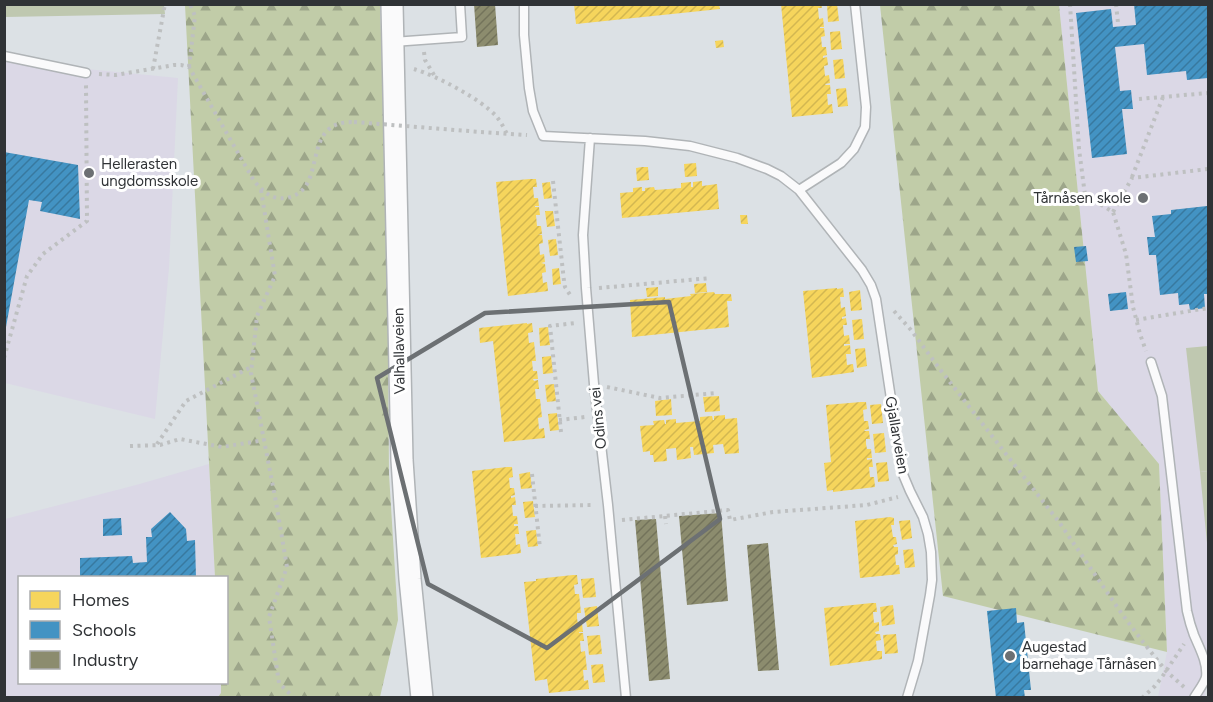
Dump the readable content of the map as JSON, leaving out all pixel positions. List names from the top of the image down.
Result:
{
  "streets": {
    "street": ["Valhallaveien"],
    "lane": ["Odins vei", "Gjallarveien"]
  },
  "crossings": [
    ["Odins vei", "Gjallarveien"]
  ],
  "places": ["Hellerasten ungdomsskole", "Tårnåsen skole", "Augestad barnehage Tårnåsen"],
  "legend": ["Homes", "Schools", "Industry"]
}
